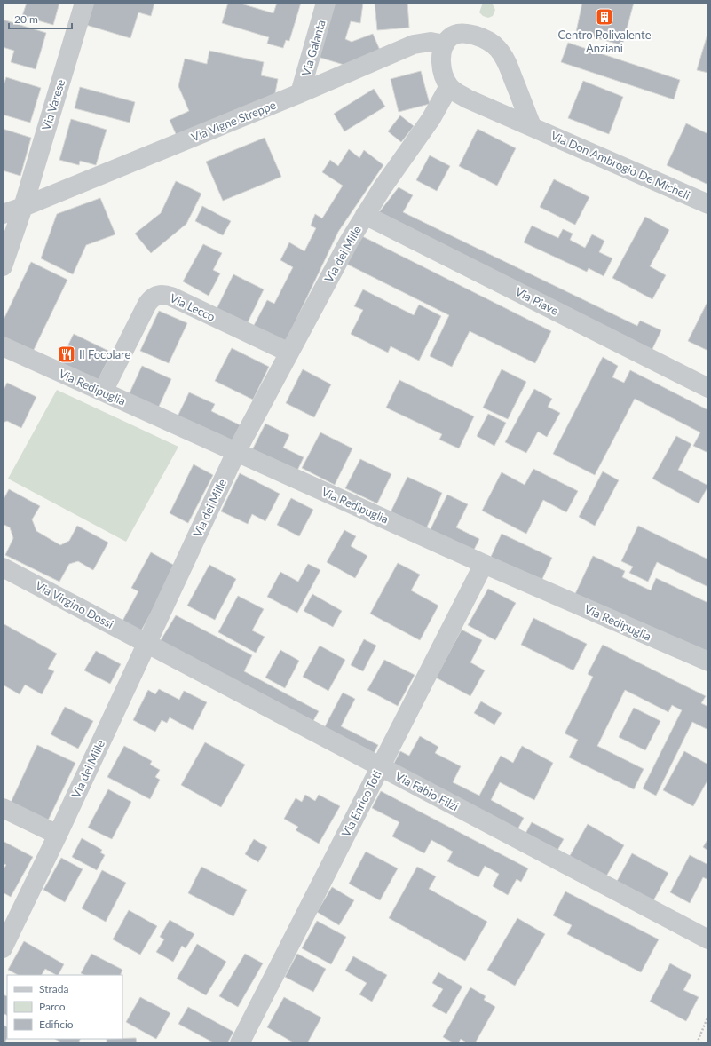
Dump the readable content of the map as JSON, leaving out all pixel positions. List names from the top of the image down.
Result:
{
  "streets": {
    "street": [
      "Via Galanta",
      "Via Varese",
      "Via Vigne Streppe",
      "Via Don Ambrogio De Micheli",
      "Via dei Mille",
      "Via Piave",
      "Via Lecco",
      "Via Redipuglia",
      "Via Virgino Dossi",
      "Via Fabio Filzi",
      "Via Enrico Toti"
    ]
  },
  "crossings": [
    ["Via Galanta", "Via Vigne Streppe"],
    ["Via Varese", "Via Vigne Streppe"],
    ["Via Don Ambrogio De Micheli", "Via dei Mille"],
    ["Via dei Mille", "Via Piave"],
    ["Via dei Mille", "Via Lecco"],
    ["Via dei Mille", "Via Redipuglia"],
    ["Via dei Mille", "Via Virgino Dossi"],
    ["Via dei Mille", "Via Fabio Filzi"],
    ["Via Lecco", "Via Redipuglia"],
    ["Via Redipuglia", "Via Enrico Toti"],
    ["Via Virgino Dossi", "Via Fabio Filzi"],
    ["Via Fabio Filzi", "Via Enrico Toti"]
  ],
  "places": {
    "building": ["Centro Polivalente Anziani"],
    "restaurant": ["Il Focolare"]
  },
  "legend": ["Strada", "Parco", "Edificio"],
  "scale_bar": "20 m"
}
